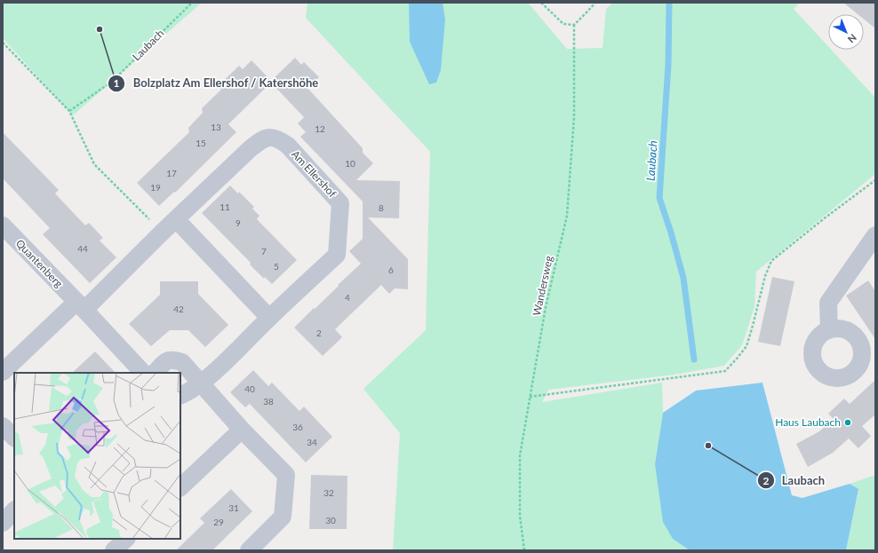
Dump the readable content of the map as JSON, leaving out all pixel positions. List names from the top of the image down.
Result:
{
  "streets": {
    "street": ["Am Ellershof", "Quantenberg"],
    "path": ["Laubach", "Wandersweg"]
  },
  "crossings": [
    ["Am Ellershof", "Quantenberg"]
  ],
  "water": ["Laubach"],
  "places": ["Bolzplatz Am Ellershof / Katershöhe", "Haus Laubach", "Laubach"],
  "house_numbers": [
    "13",
    "12",
    "15",
    "10",
    "17",
    "19",
    "11",
    "8",
    "9",
    "44",
    "7",
    "5",
    "6",
    "4",
    "42",
    "2",
    "40",
    "38",
    "36",
    "34",
    "32",
    "31",
    "30",
    "29"
  ],
  "north": "bottom right"
}
